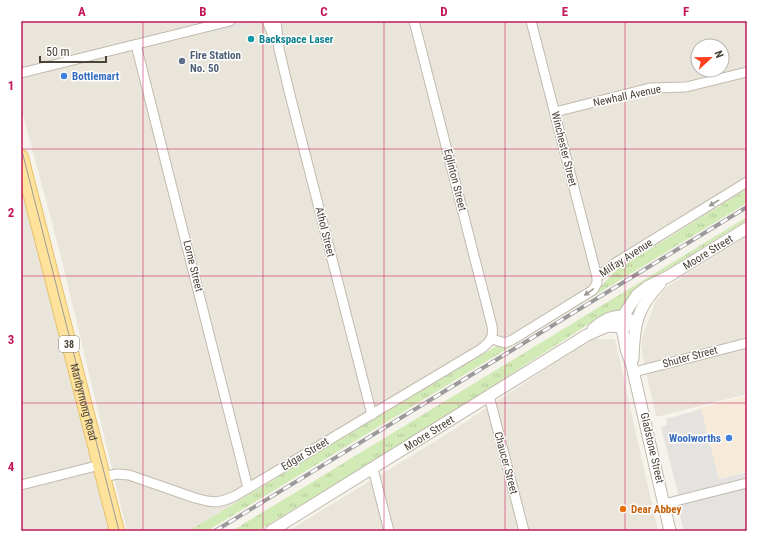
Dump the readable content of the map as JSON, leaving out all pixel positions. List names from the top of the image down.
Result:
{
  "streets": {
    "main road": ["38", "Maribyrnong Road"],
    "street": [
      "Newhall Avenue",
      "Winchester Street",
      "Eglinton Street",
      "Athol Street",
      "Moore Street",
      "Milfay Avenue",
      "Lorne Street",
      "Shuter Street",
      "Gladstone Street",
      "Edgar Street",
      "Chaucer Street"
    ]
  },
  "crossings": [
    ["Newhall Avenue", "Winchester Street"],
    ["Winchester Street", "Milfay Avenue"],
    ["Eglinton Street", "Milfay Avenue"],
    ["Eglinton Street", "Edgar Street"],
    ["Athol Street", "Edgar Street"],
    ["Moore Street", "Gladstone Street"],
    ["Moore Street", "Chaucer Street"],
    ["Milfay Avenue", "Edgar Street"],
    ["Lorne Street", "Edgar Street"],
    ["Shuter Street", "Gladstone Street"],
    ["Maribyrnong Road", "Edgar Street"]
  ],
  "one_way": ["Milfay Avenue"],
  "places": [
    "Backspace Laser",
    "Fire Station No. 50",
    "Bottlemart",
    "Woolworths",
    "Dear Abbey"
  ],
  "scale_bar": "50 m",
  "north": "right",
  "grid": {
    "columns": [
      "A",
      "B",
      "C",
      "D",
      "E",
      "F"
    ],
    "rows": [
      "1",
      "2",
      "3",
      "4"
    ]
  }
}
